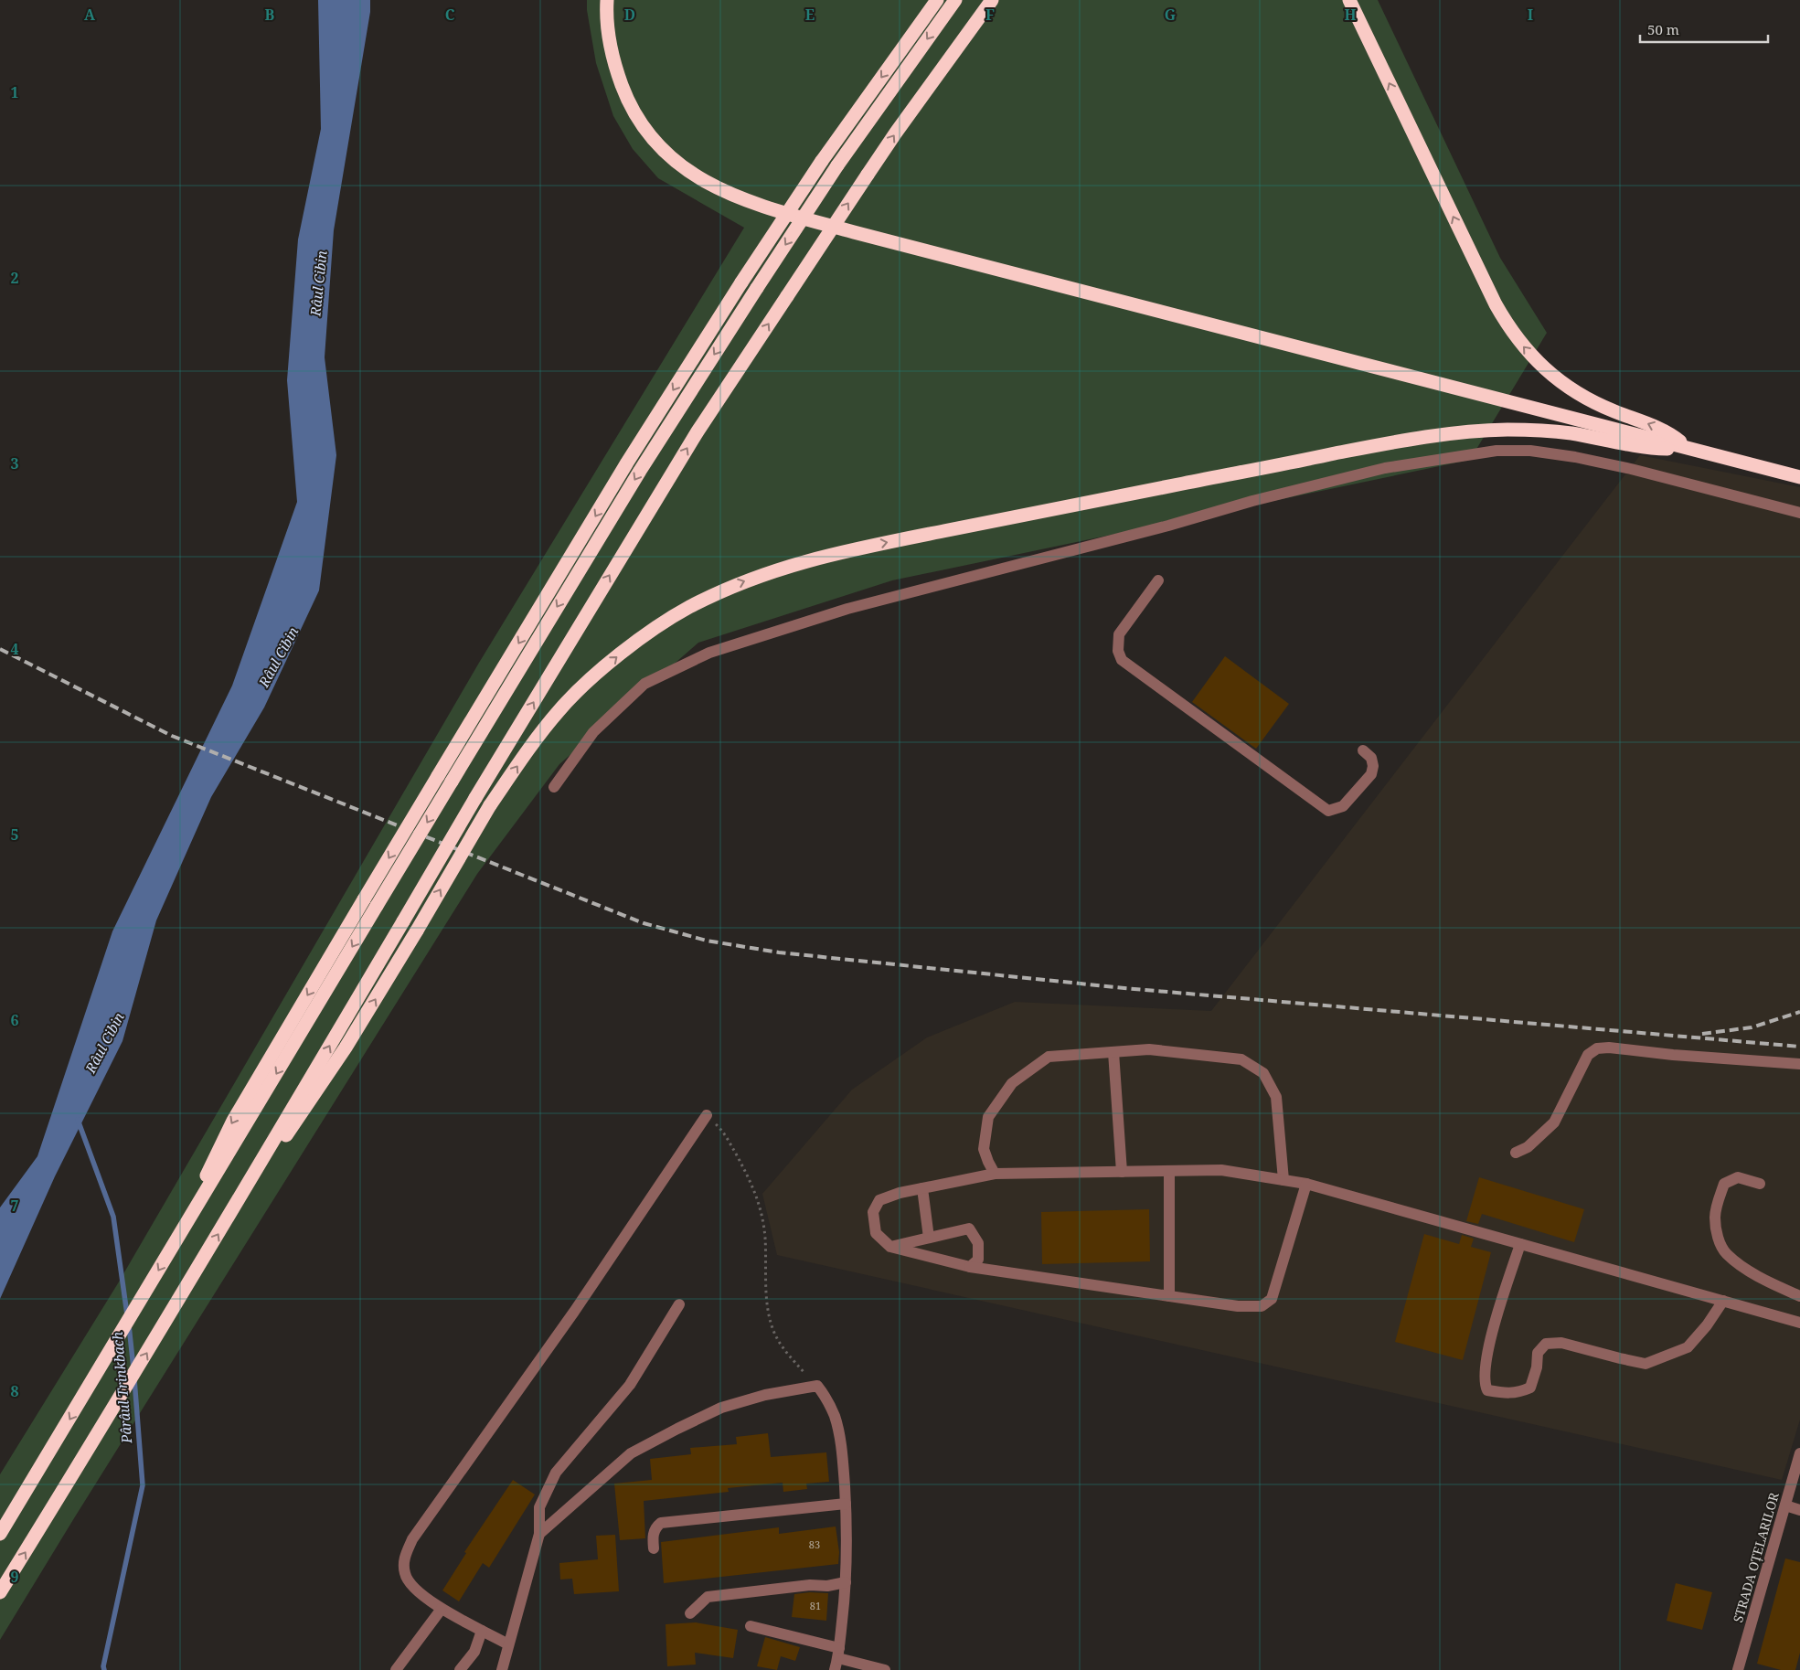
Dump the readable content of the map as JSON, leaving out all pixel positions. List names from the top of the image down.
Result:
{
  "streets": {
    "street": ["STRADA OȚELARILOR"]
  },
  "water": ["Râul Cibin", "Pârâul Trinkbach"],
  "house_numbers": ["83", "81"],
  "scale_bar": "50 m",
  "grid": {
    "columns": [
      "A",
      "B",
      "C",
      "D",
      "E",
      "F",
      "G",
      "H",
      "I"
    ],
    "rows": [
      "1",
      "2",
      "3",
      "4",
      "5",
      "6",
      "7",
      "8",
      "9"
    ]
  }
}
